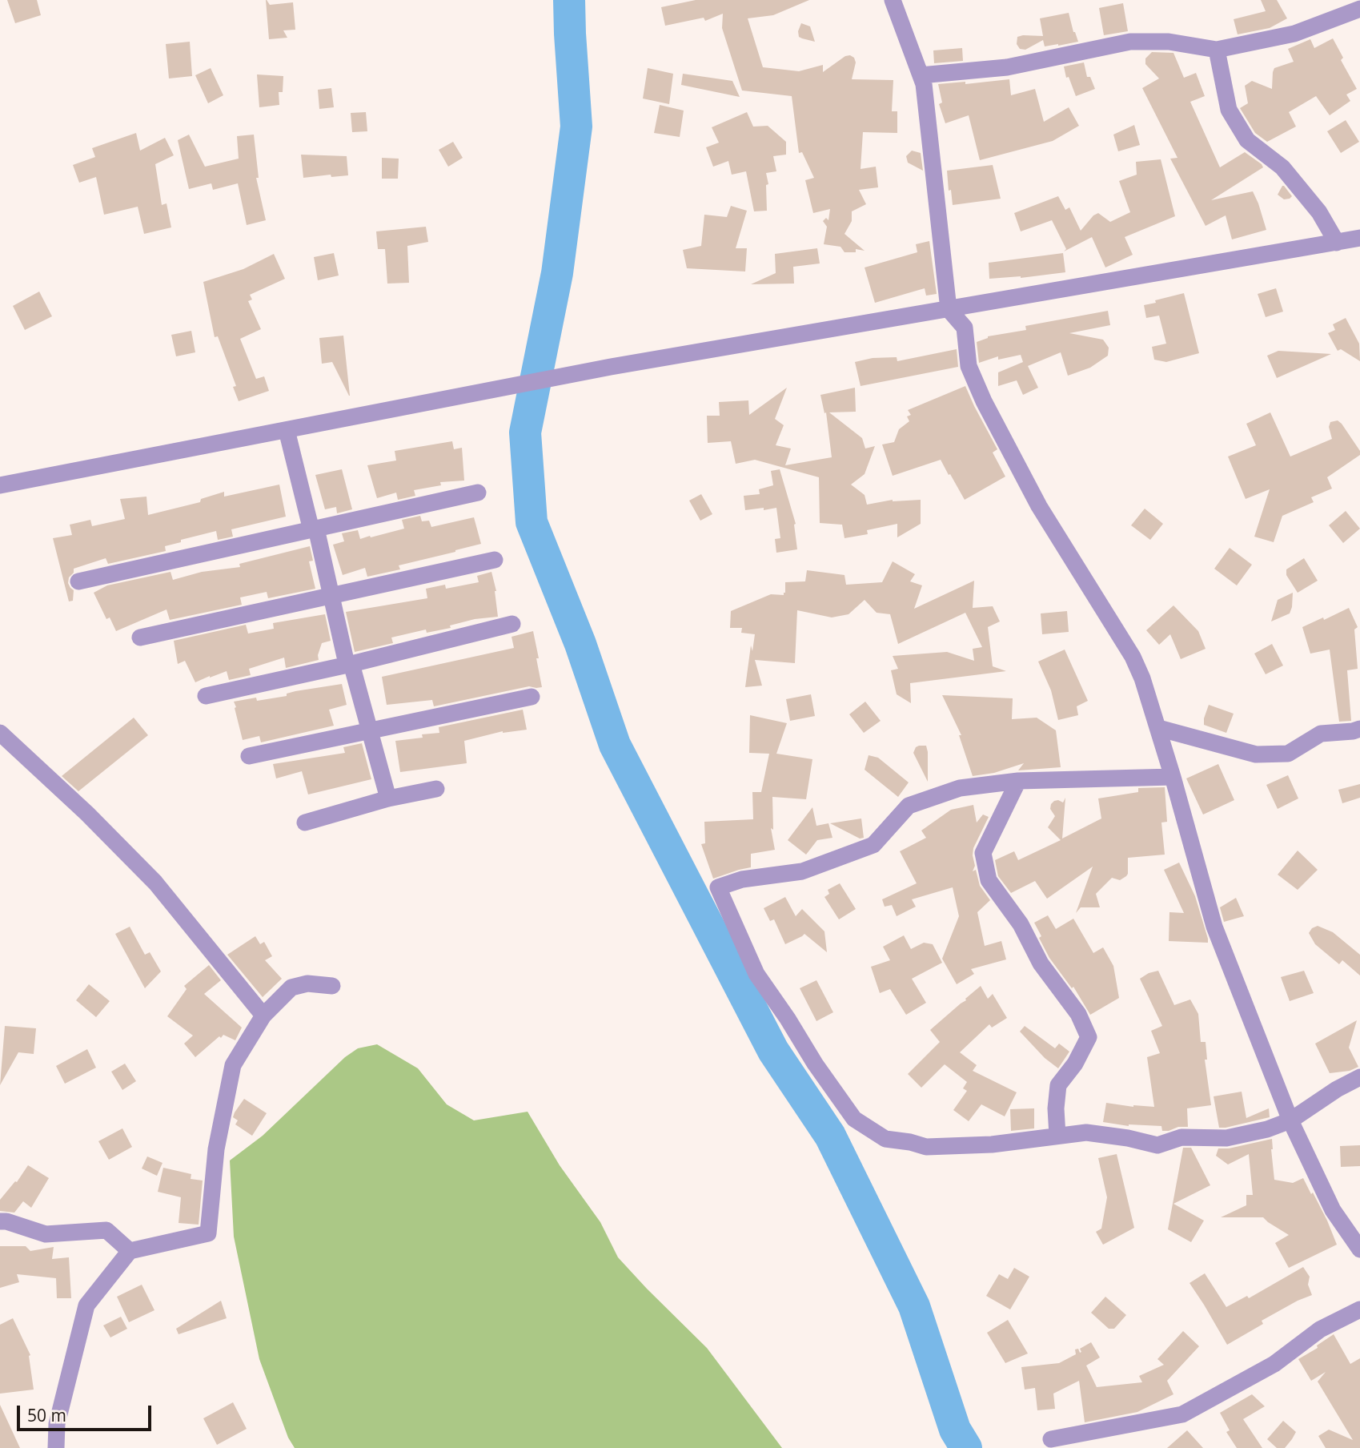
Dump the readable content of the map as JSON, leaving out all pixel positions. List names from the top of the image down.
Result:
{
  "scale_bar": "50 m"
}
